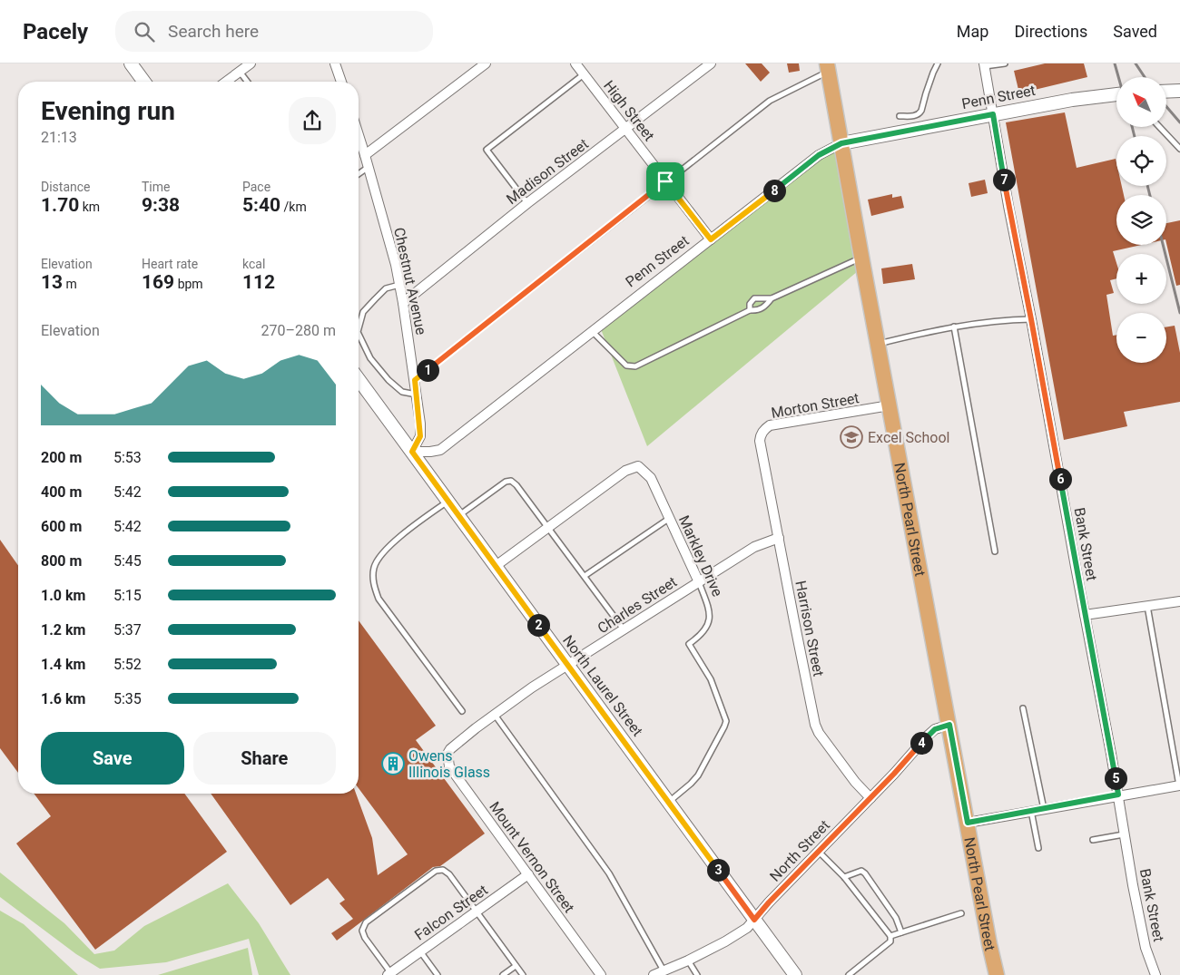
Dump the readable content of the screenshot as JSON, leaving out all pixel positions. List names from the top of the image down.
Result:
{
  "streets": {
    "main road": ["North Pearl Street"],
    "street": [
      "Penn Street",
      "High Street",
      "Madison Street",
      "Chestnut Avenue",
      "Morton Street",
      "Bank Street",
      "Markley Drive",
      "Charles Street",
      "Harrison Street",
      "North Laurel Street",
      "North Street",
      "Mount Vernon Street",
      "Falcon Street"
    ]
  },
  "crossings": [
    ["Penn Street", "High Street"],
    ["Penn Street", "Chestnut Avenue"],
    ["Penn Street", "North Pearl Street"],
    ["Penn Street", "Bank Street"],
    ["Penn Street", "North Laurel Street"],
    ["High Street", "Madison Street"],
    ["Madison Street", "Chestnut Avenue"],
    ["Chestnut Avenue", "North Laurel Street"],
    ["Morton Street", "North Pearl Street"],
    ["Morton Street", "Harrison Street"],
    ["North Pearl Street", "North Street"],
    ["Markley Drive", "Charles Street"],
    ["Markley Drive", "North Laurel Street"],
    ["Charles Street", "Harrison Street"],
    ["Charles Street", "North Laurel Street"],
    ["Charles Street", "Mount Vernon Street"],
    ["Harrison Street", "North Street"],
    ["North Laurel Street", "North Street"],
    ["Mount Vernon Street", "Falcon Street"]
  ],
  "places": {
    "school or university": ["Excel School"],
    "building": ["Owens Illinois Glass"]
  },
  "north": "top left",
  "page": {
    "header": "Pacely",
    "search": "Search here",
    "nav": ["Map", "Directions", "Saved"],
    "map_buttons": ["+", "−"],
    "heading": ["Evening run", "21:13"],
    "stats": [
      ["Distance", "1.70 km"],
      ["Time", "9:38"],
      ["Pace", "5:40 /km"],
      ["Elevation", "13 m"],
      ["Heart rate", "169 bpm"],
      ["kcal", "112"]
    ],
    "pins": [
      "7",
      "8",
      "1",
      "6",
      "2",
      "4",
      "5",
      "3"
    ],
    "chart": ["Elevation", "270–280 m"],
    "list": [
      {
        "name": "200 m",
        "note": "5:53"
      },
      {
        "name": "400 m",
        "note": "5:42"
      },
      {
        "name": "600 m",
        "note": "5:42"
      },
      {
        "name": "800 m",
        "note": "5:45"
      },
      {
        "name": "1.0 km",
        "note": "5:15"
      },
      {
        "name": "1.2 km",
        "note": "5:37"
      },
      {
        "name": "1.4 km",
        "note": "5:52"
      },
      {
        "name": "1.6 km",
        "note": "5:35"
      }
    ],
    "buttons": ["Save", "Share"]
  }
}
